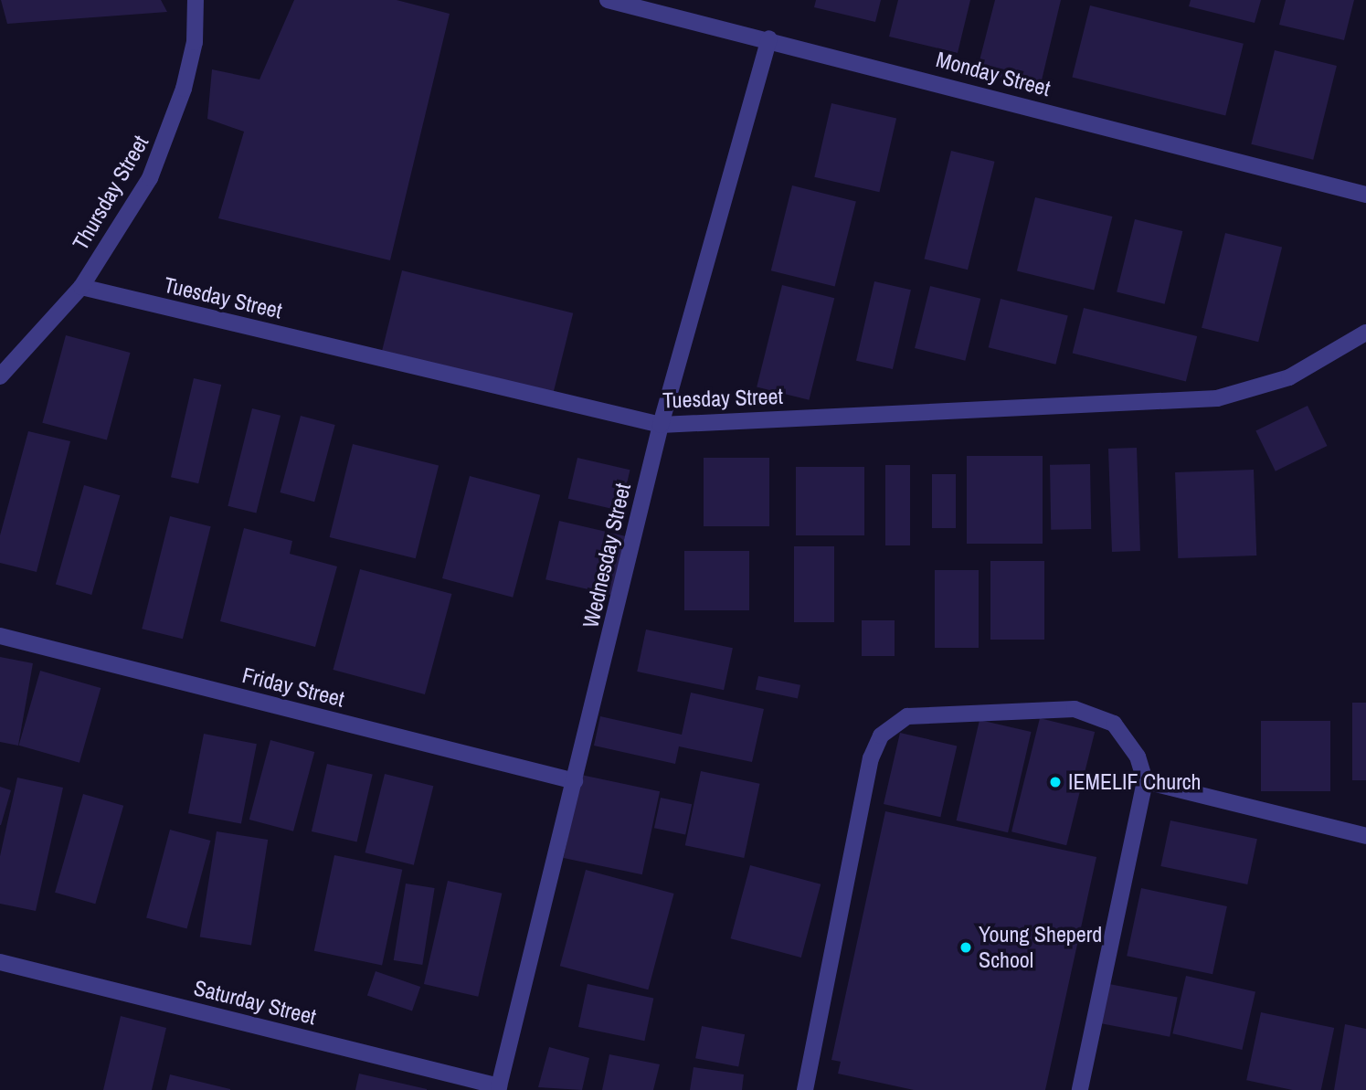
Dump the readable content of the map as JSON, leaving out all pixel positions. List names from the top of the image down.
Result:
{
  "streets": {
    "street": [
      "Monday Street",
      "Thursday Street",
      "Tuesday Street",
      "Wednesday Street",
      "Friday Street",
      "Saturday Street"
    ]
  },
  "crossings": [
    ["Monday Street", "Wednesday Street"],
    ["Thursday Street", "Tuesday Street"],
    ["Tuesday Street", "Wednesday Street"],
    ["Wednesday Street", "Friday Street"],
    ["Wednesday Street", "Saturday Street"]
  ],
  "places": ["IEMELIF Church", "Young Sheperd School"]
}
